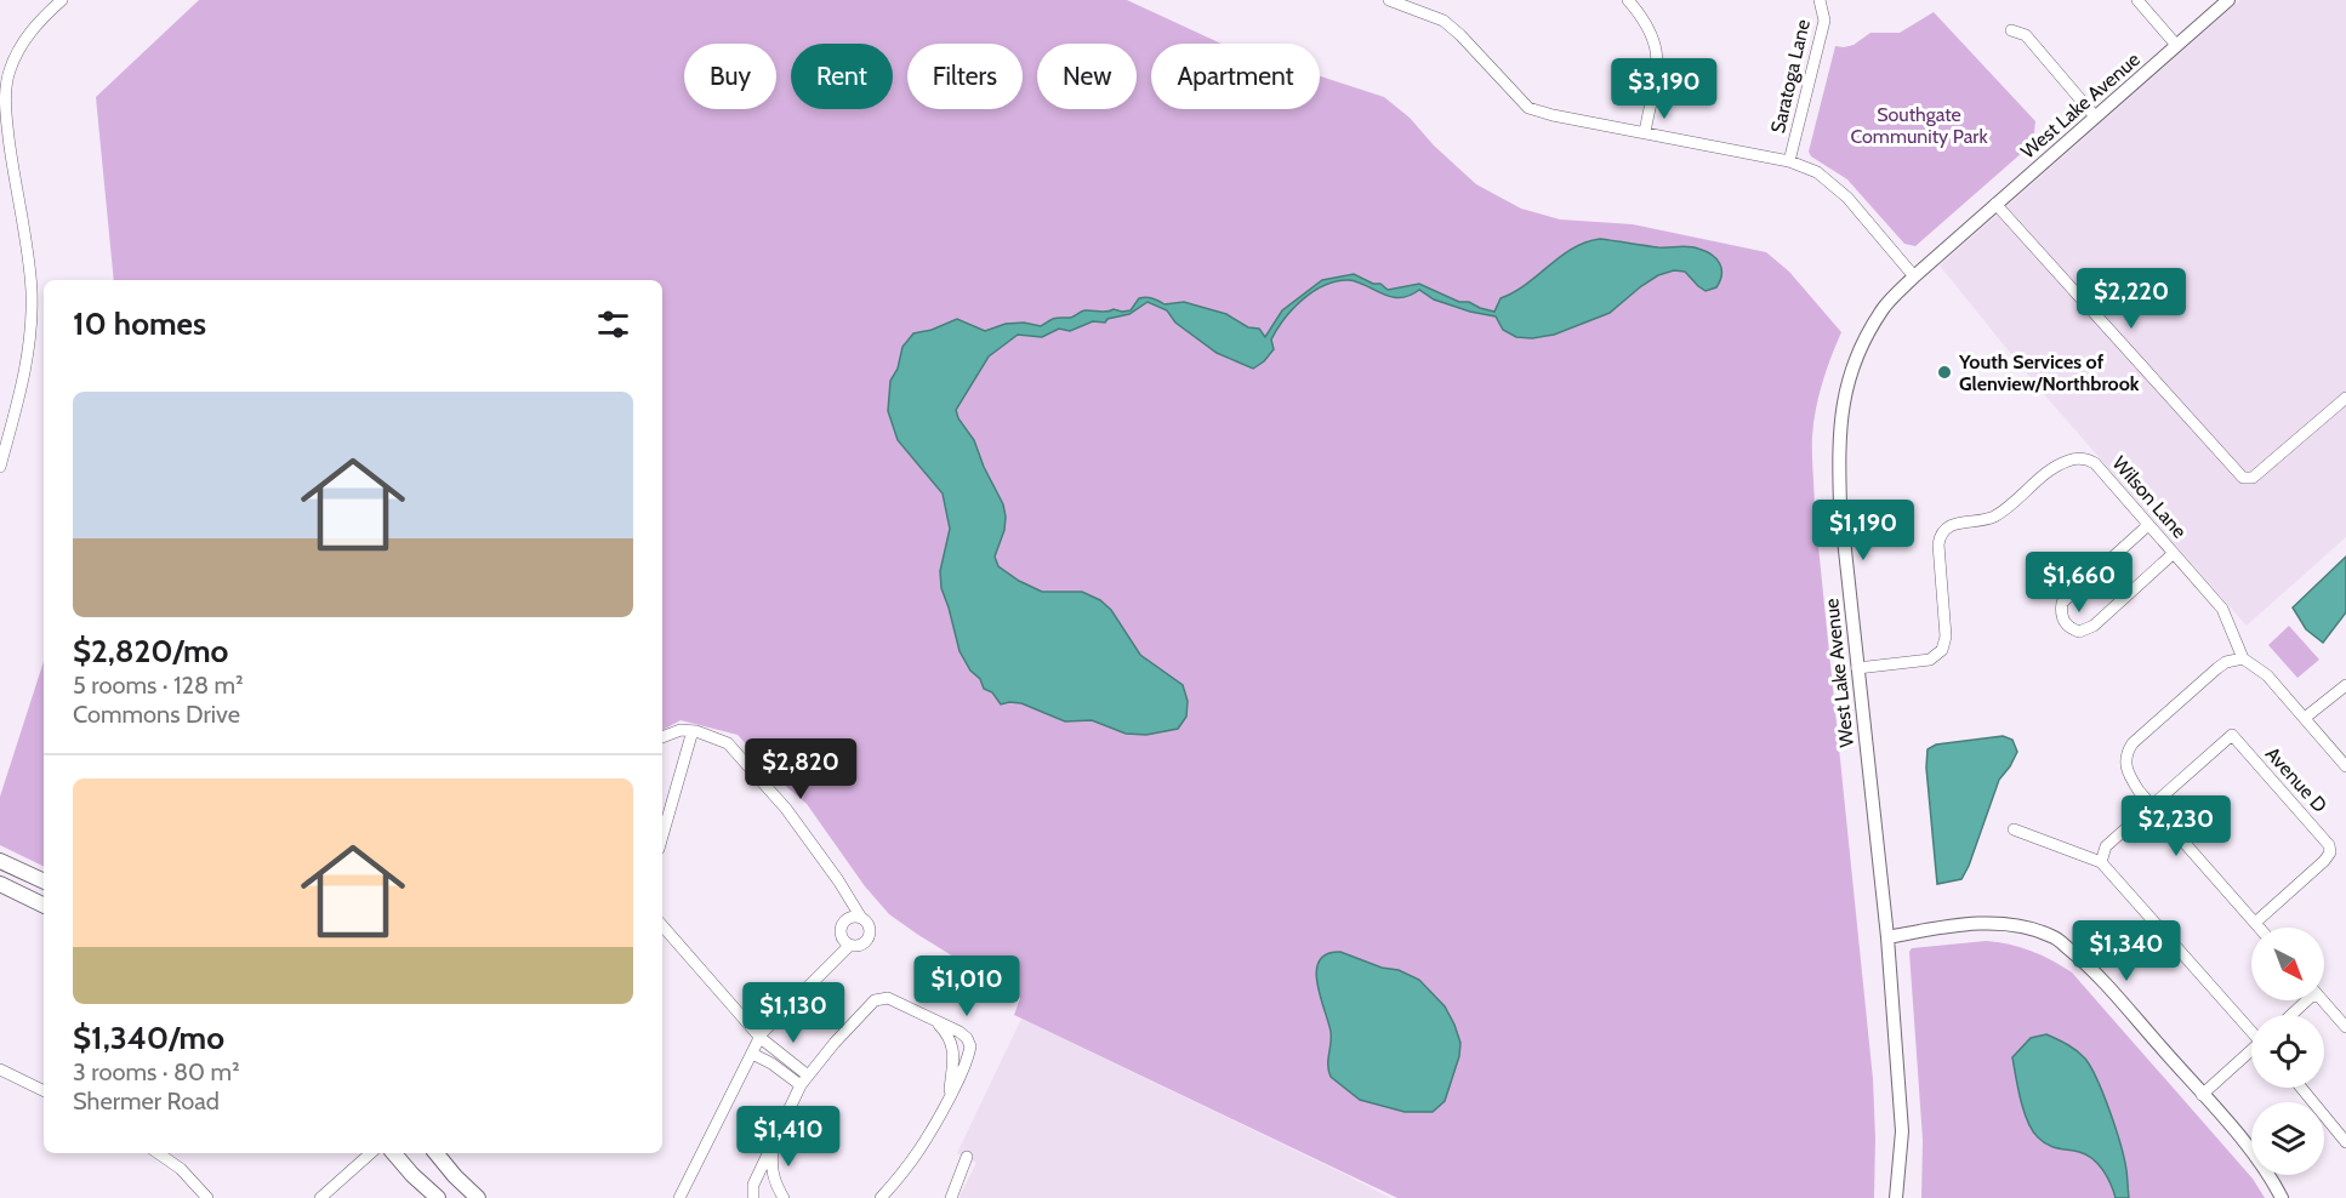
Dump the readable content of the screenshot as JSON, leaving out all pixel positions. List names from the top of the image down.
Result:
{
  "streets": {
    "street": [
      "Saratoga Lane",
      "West Lake Avenue",
      "Wilson Lane",
      "Avenue D"
    ]
  },
  "crossings": [
    ["West Lake Avenue", "Wilson Lane"]
  ],
  "parks": ["Southgate Community Park"],
  "places": ["Youth Services of Glenview/Northbrook"],
  "north": "bottom right",
  "page": {
    "chip": [
      "Buy",
      "Rent",
      "Filters",
      "New",
      "Apartment"
    ],
    "price": [
      "$3,190",
      "$2,220",
      "$1,190",
      "$1,660",
      "$2,820",
      "$2,230",
      "$1,340",
      "$1,010",
      "$1,130",
      "$1,410"
    ],
    "heading": "10 homes",
    "list": [
      {
        "name": "$2,820/mo",
        "note": "5 rooms · 128 m² · Commons Drive"
      },
      {
        "name": "$1,340/mo",
        "note": "3 rooms · 80 m² · Shermer Road"
      }
    ]
  }
}
